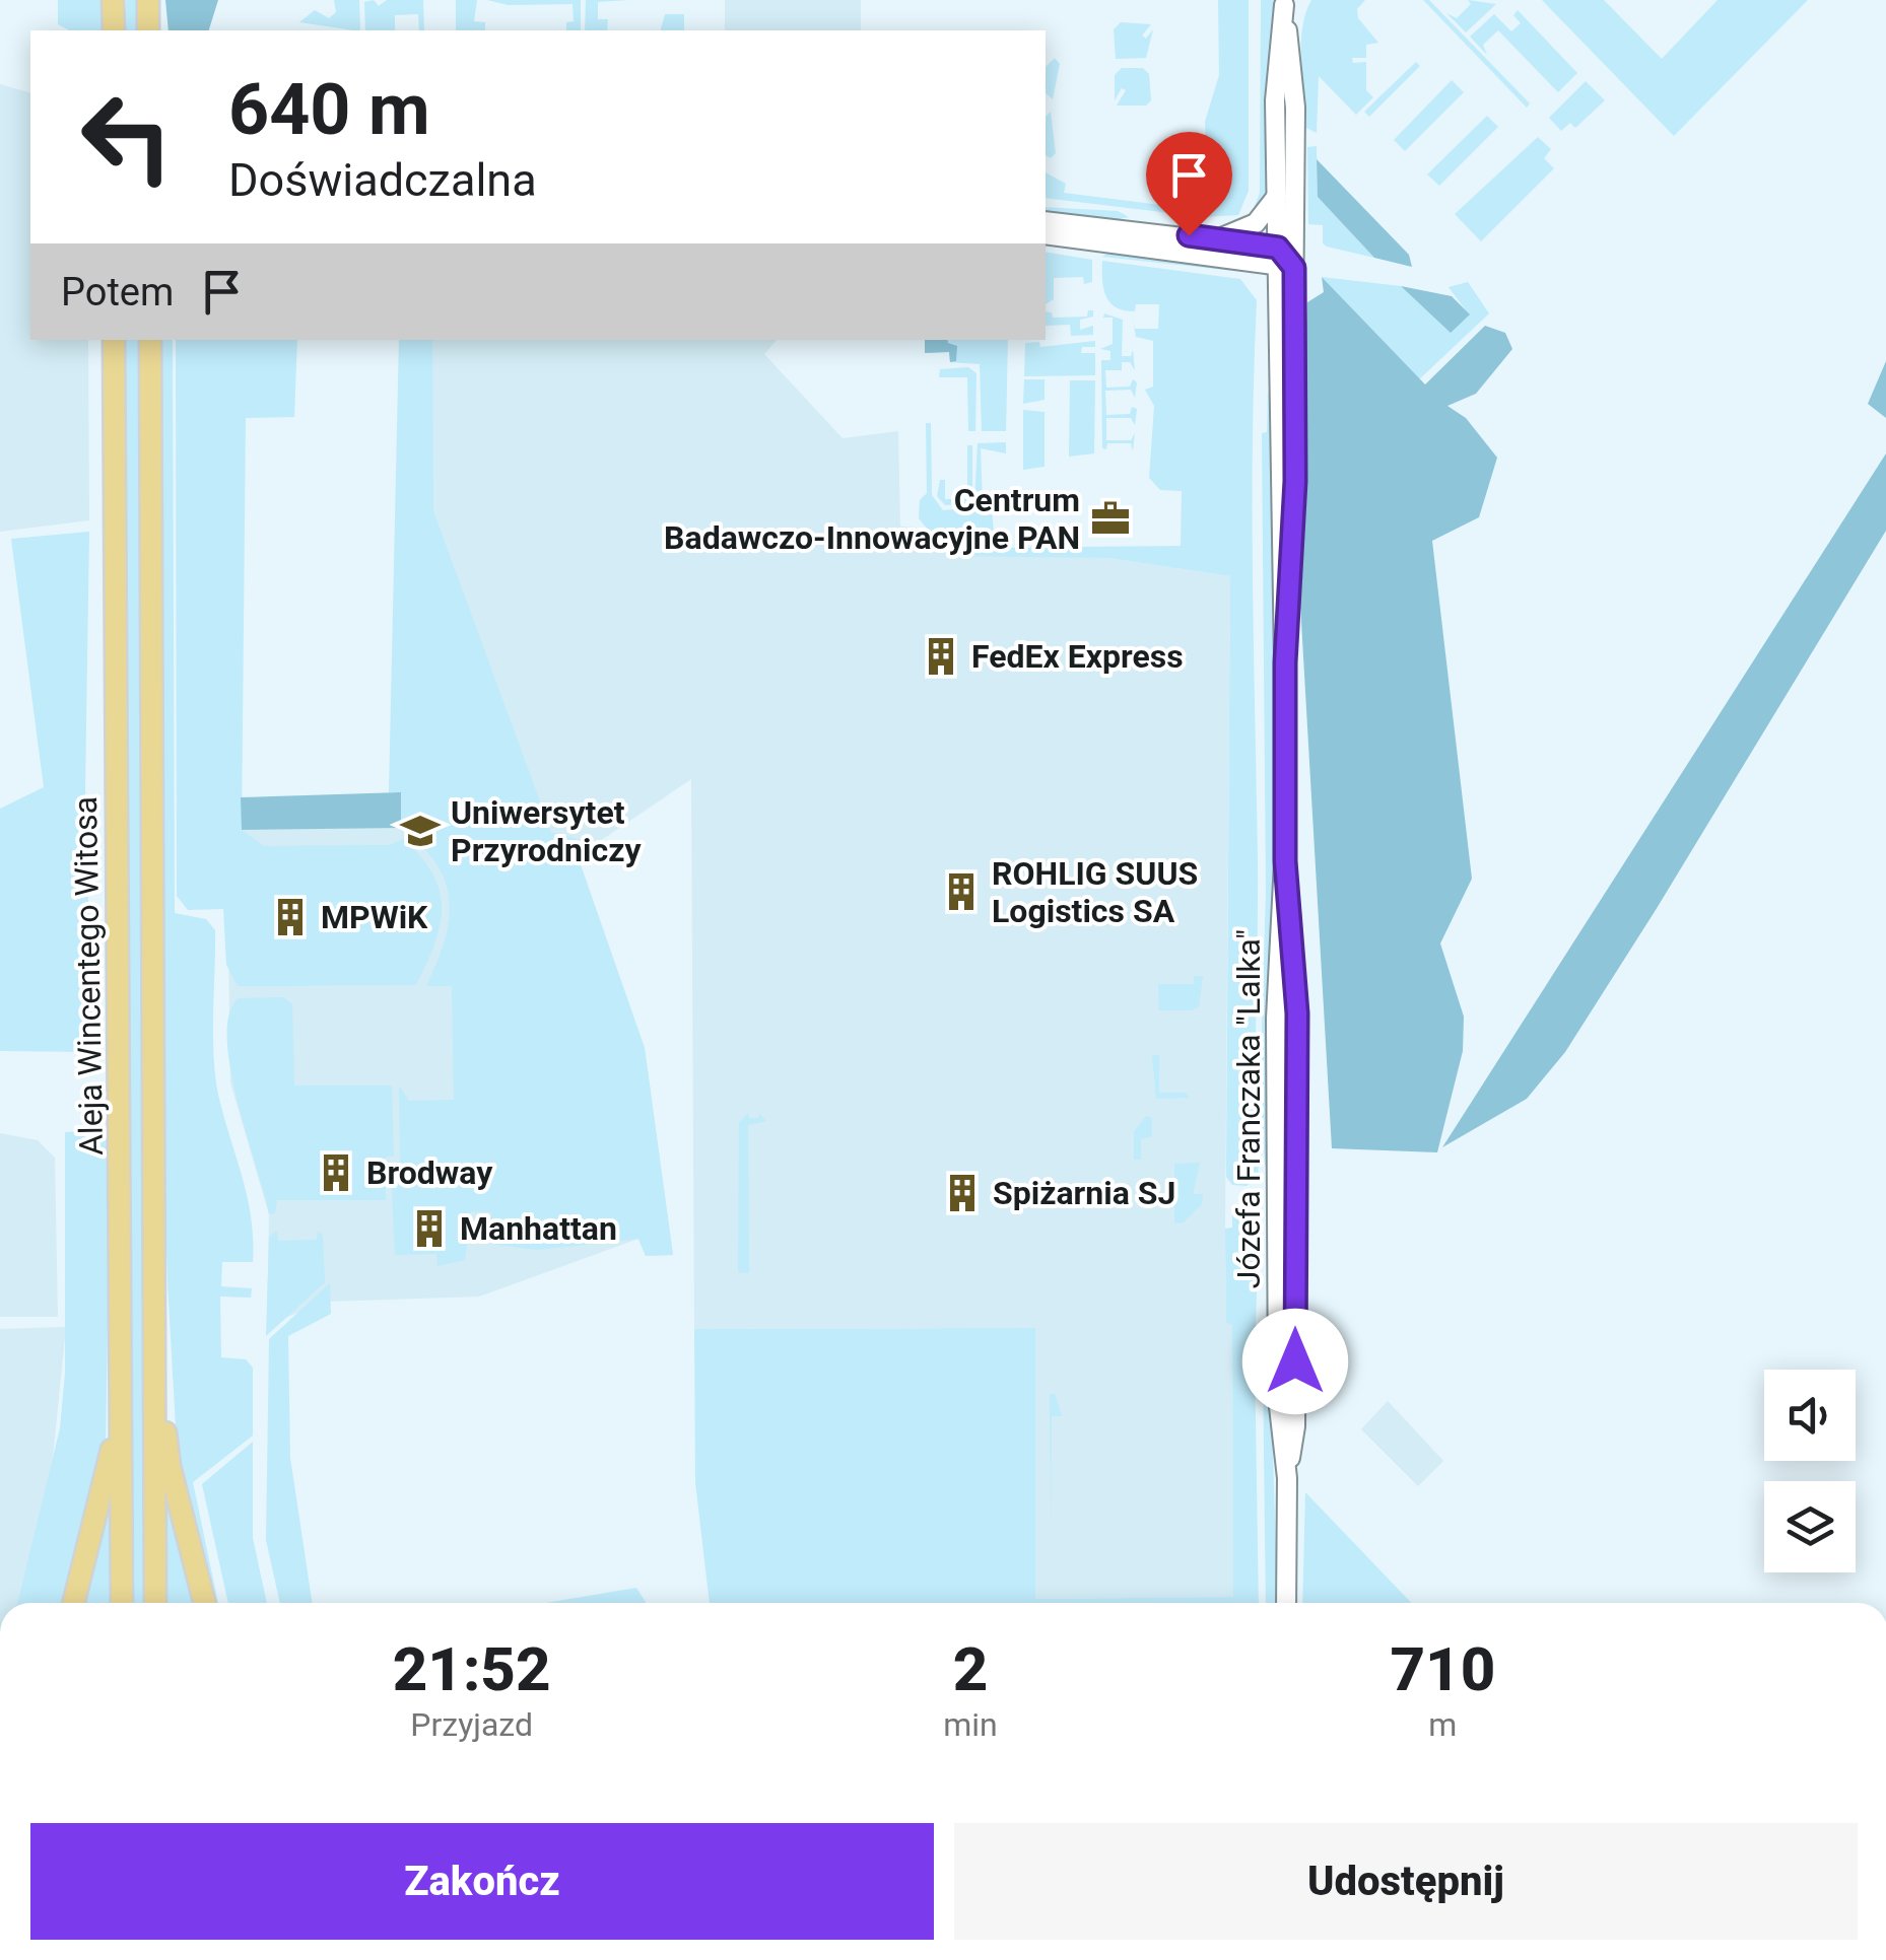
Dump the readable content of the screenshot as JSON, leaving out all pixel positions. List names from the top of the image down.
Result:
{
  "streets": {
    "main road": ["Aleja Wincentego Witosa"],
    "street": ["Józefa Franczaka \"Lalka\""]
  },
  "places": {
    "office": ["Centrum Badawczo-Innowacyjne PAN"],
    "building": [
      "FedEx Express",
      "ROHLIG SUUS Logistics SA",
      "MPWiK",
      "Brodway",
      "Spiżarnia SJ",
      "Manhattan"
    ],
    "school or university": ["Uniwersytet Przyrodniczy"]
  },
  "page": {
    "turn": ["640 m", "Doświadczalna"],
    "then": "Potem",
    "eta": [
      "21:52",
      "Przyjazd",
      "2",
      "min",
      "710",
      "m"
    ],
    "buttons": ["Zakończ", "Udostępnij"]
  }
}
